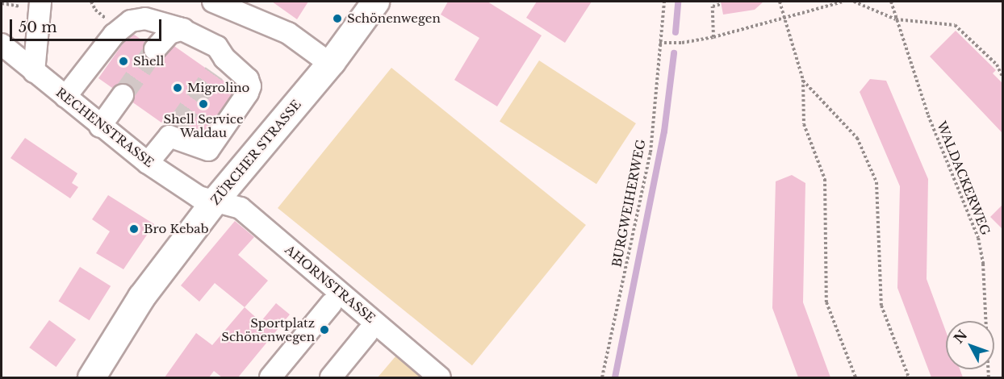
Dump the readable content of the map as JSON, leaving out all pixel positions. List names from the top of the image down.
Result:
{
  "streets": {
    "main road": ["ZÜRCHER STRASSE"],
    "street": ["RECHENSTRASSE", "AHORNSTRASSE"],
    "path": ["WALDACKERWEG", "BURGWEIHERWEG"]
  },
  "crossings": [
    ["RECHENSTRASSE", "ZÜRCHER STRASSE"],
    ["RECHENSTRASSE", "AHORNSTRASSE"],
    ["ZÜRCHER STRASSE", "AHORNSTRASSE"]
  ],
  "places": [
    "Schönenwegen",
    "Shell",
    "Migrolino",
    "Shell Service Waldau",
    "Bro Kebab",
    "Sportplatz Schönenwegen"
  ],
  "scale_bar": "50 m",
  "north": "top left"
}
